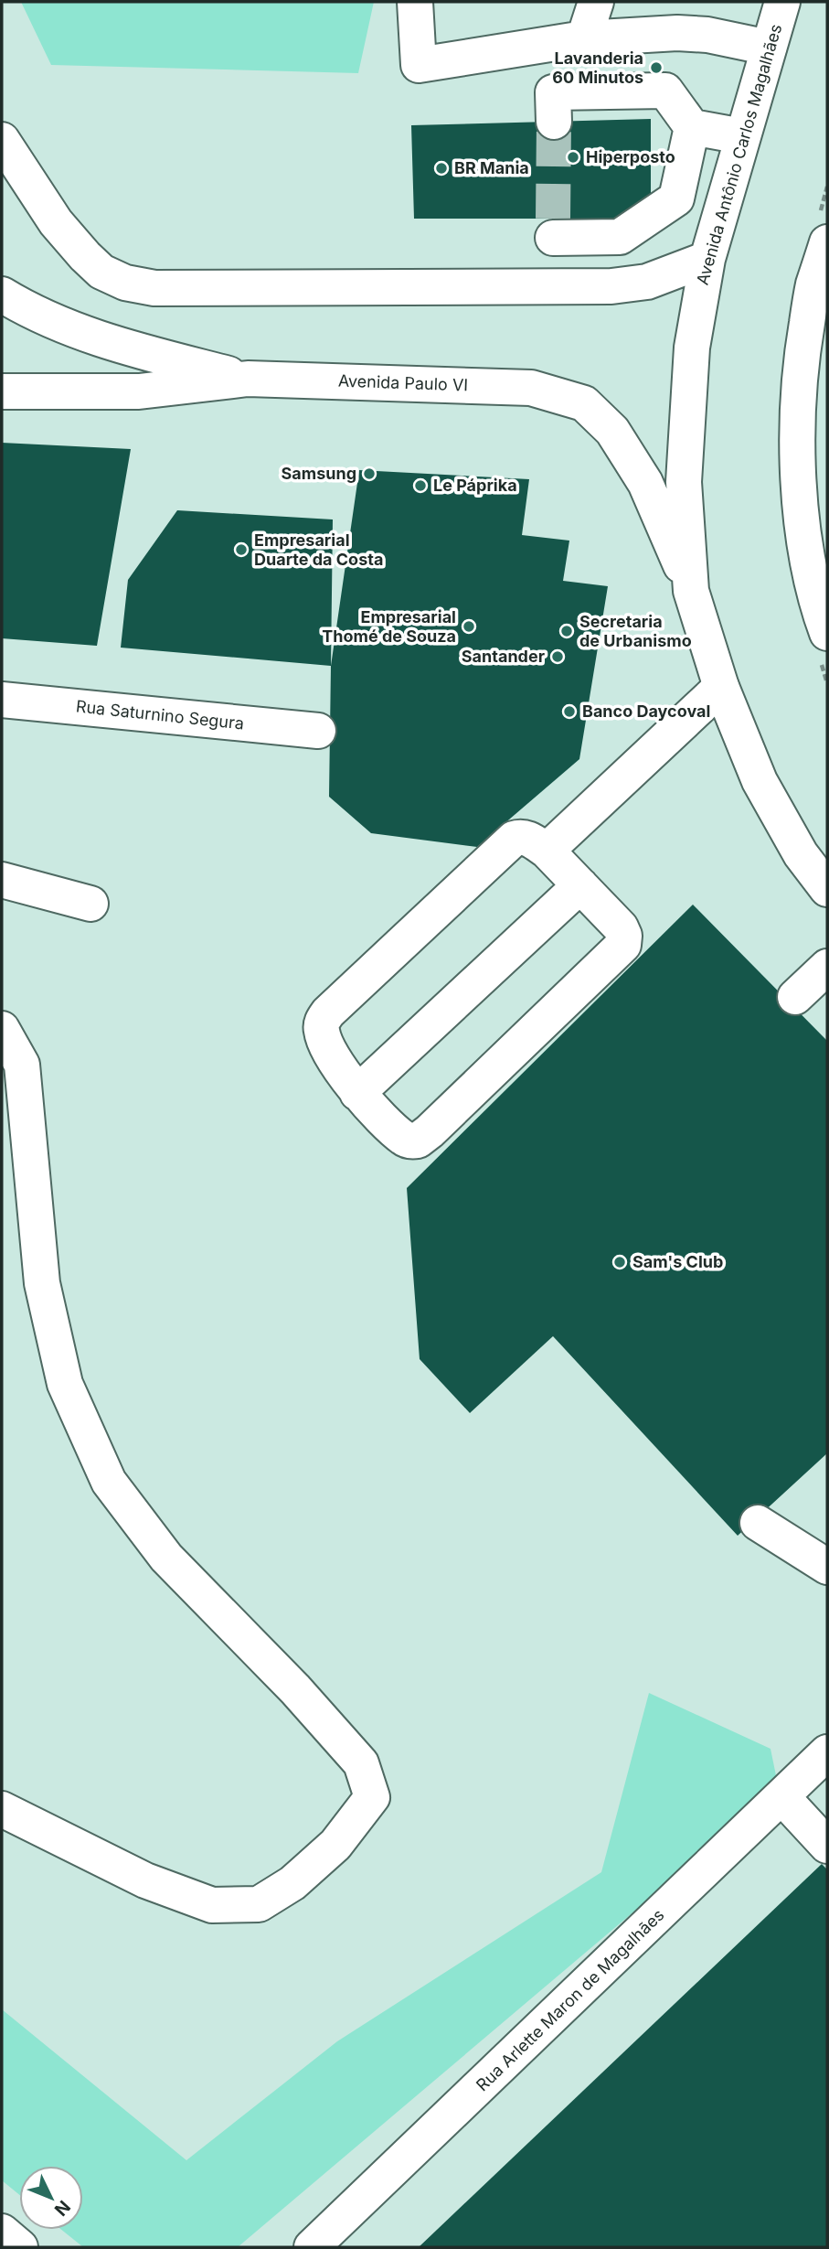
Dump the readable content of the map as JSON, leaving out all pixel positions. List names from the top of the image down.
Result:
{
  "streets": {
    "main road": [
      "Avenida Antônio Carlos Magalhães",
      "Avenida Paulo VI",
      "Rua Saturnino Segura",
      "Rua Arlette Maron de Magalhães"
    ]
  },
  "crossings": [
    ["Avenida Antônio Carlos Magalhães", "Avenida Paulo VI"]
  ],
  "places": [
    "Lavanderia 60 Minutos",
    "Hiperposto",
    "BR Mania",
    "Samsung",
    "Le Páprika",
    "Empresarial Duarte da Costa",
    "Empresarial Thomé de Souza",
    "Secretaria de Urbanismo",
    "Santander",
    "Banco Daycoval",
    "Sam's Club"
  ],
  "north": "bottom right"
}
